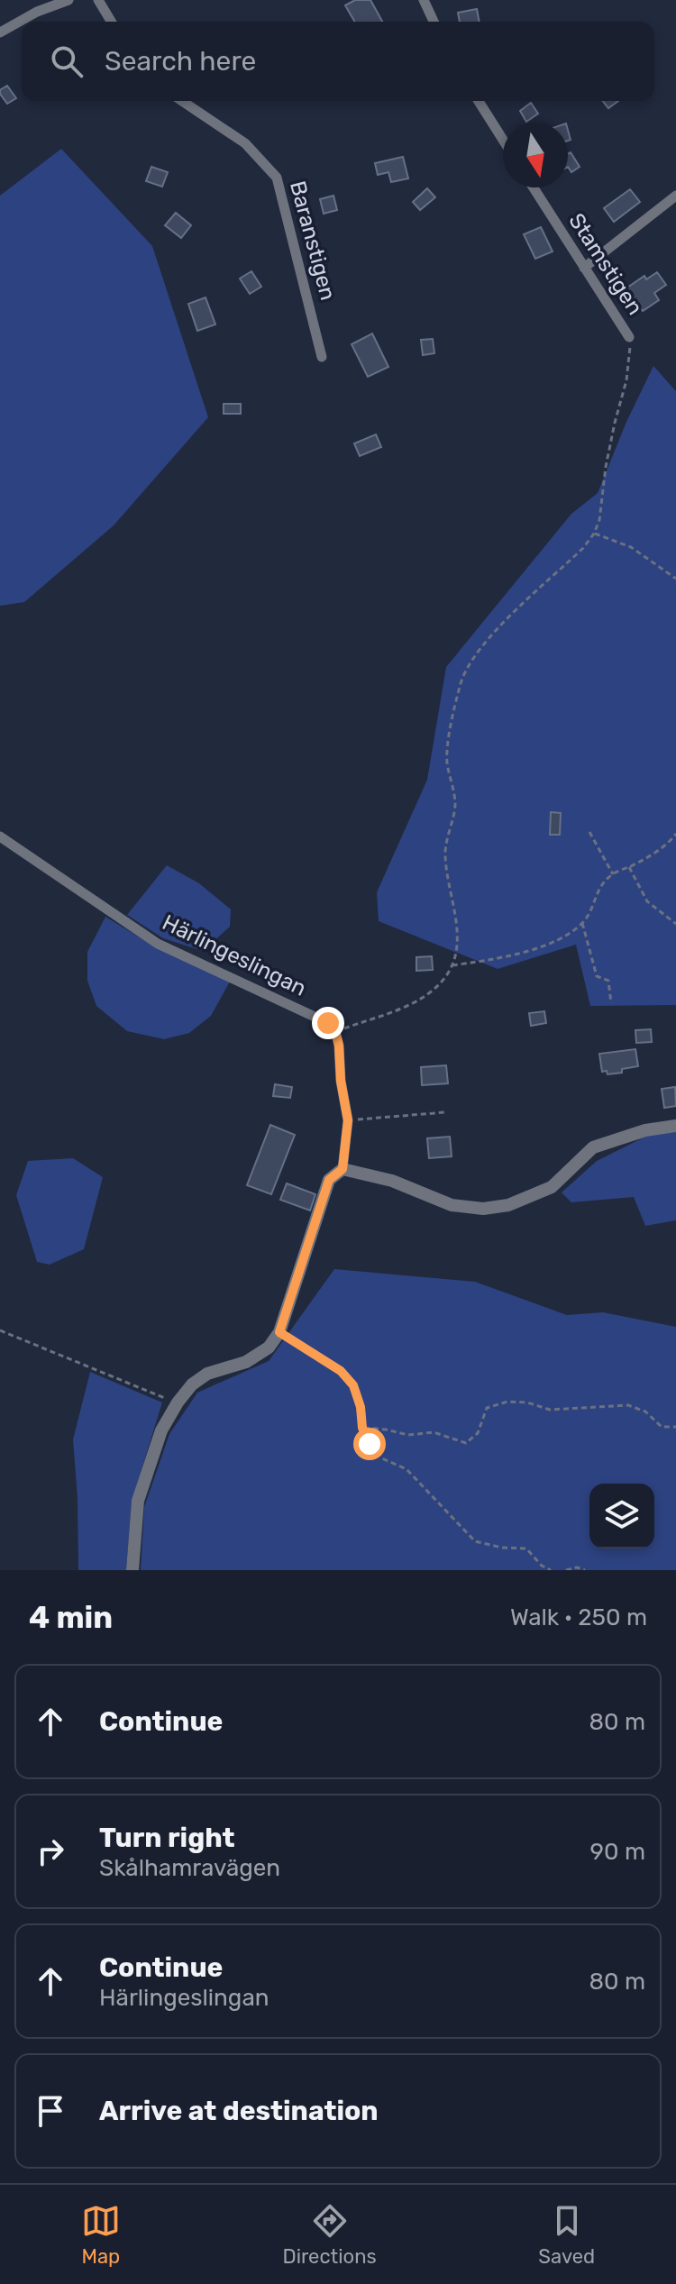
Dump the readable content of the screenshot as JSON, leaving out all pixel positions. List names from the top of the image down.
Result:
{
  "streets": {
    "street": ["Baranstigen", "Stamstigen", "Härlingeslingan"]
  },
  "north": "bottom",
  "page": {
    "search": "Search here",
    "heading": ["4 min", "Walk · 250 m"],
    "list": [
      ["Continue", "80 m"],
      ["Turn right", "Skålhamravägen", "90 m"],
      ["Continue", "Härlingeslingan", "80 m"],
      "Arrive at destination"
    ],
    "nav": ["Map", "Directions", "Saved"]
  }
}
